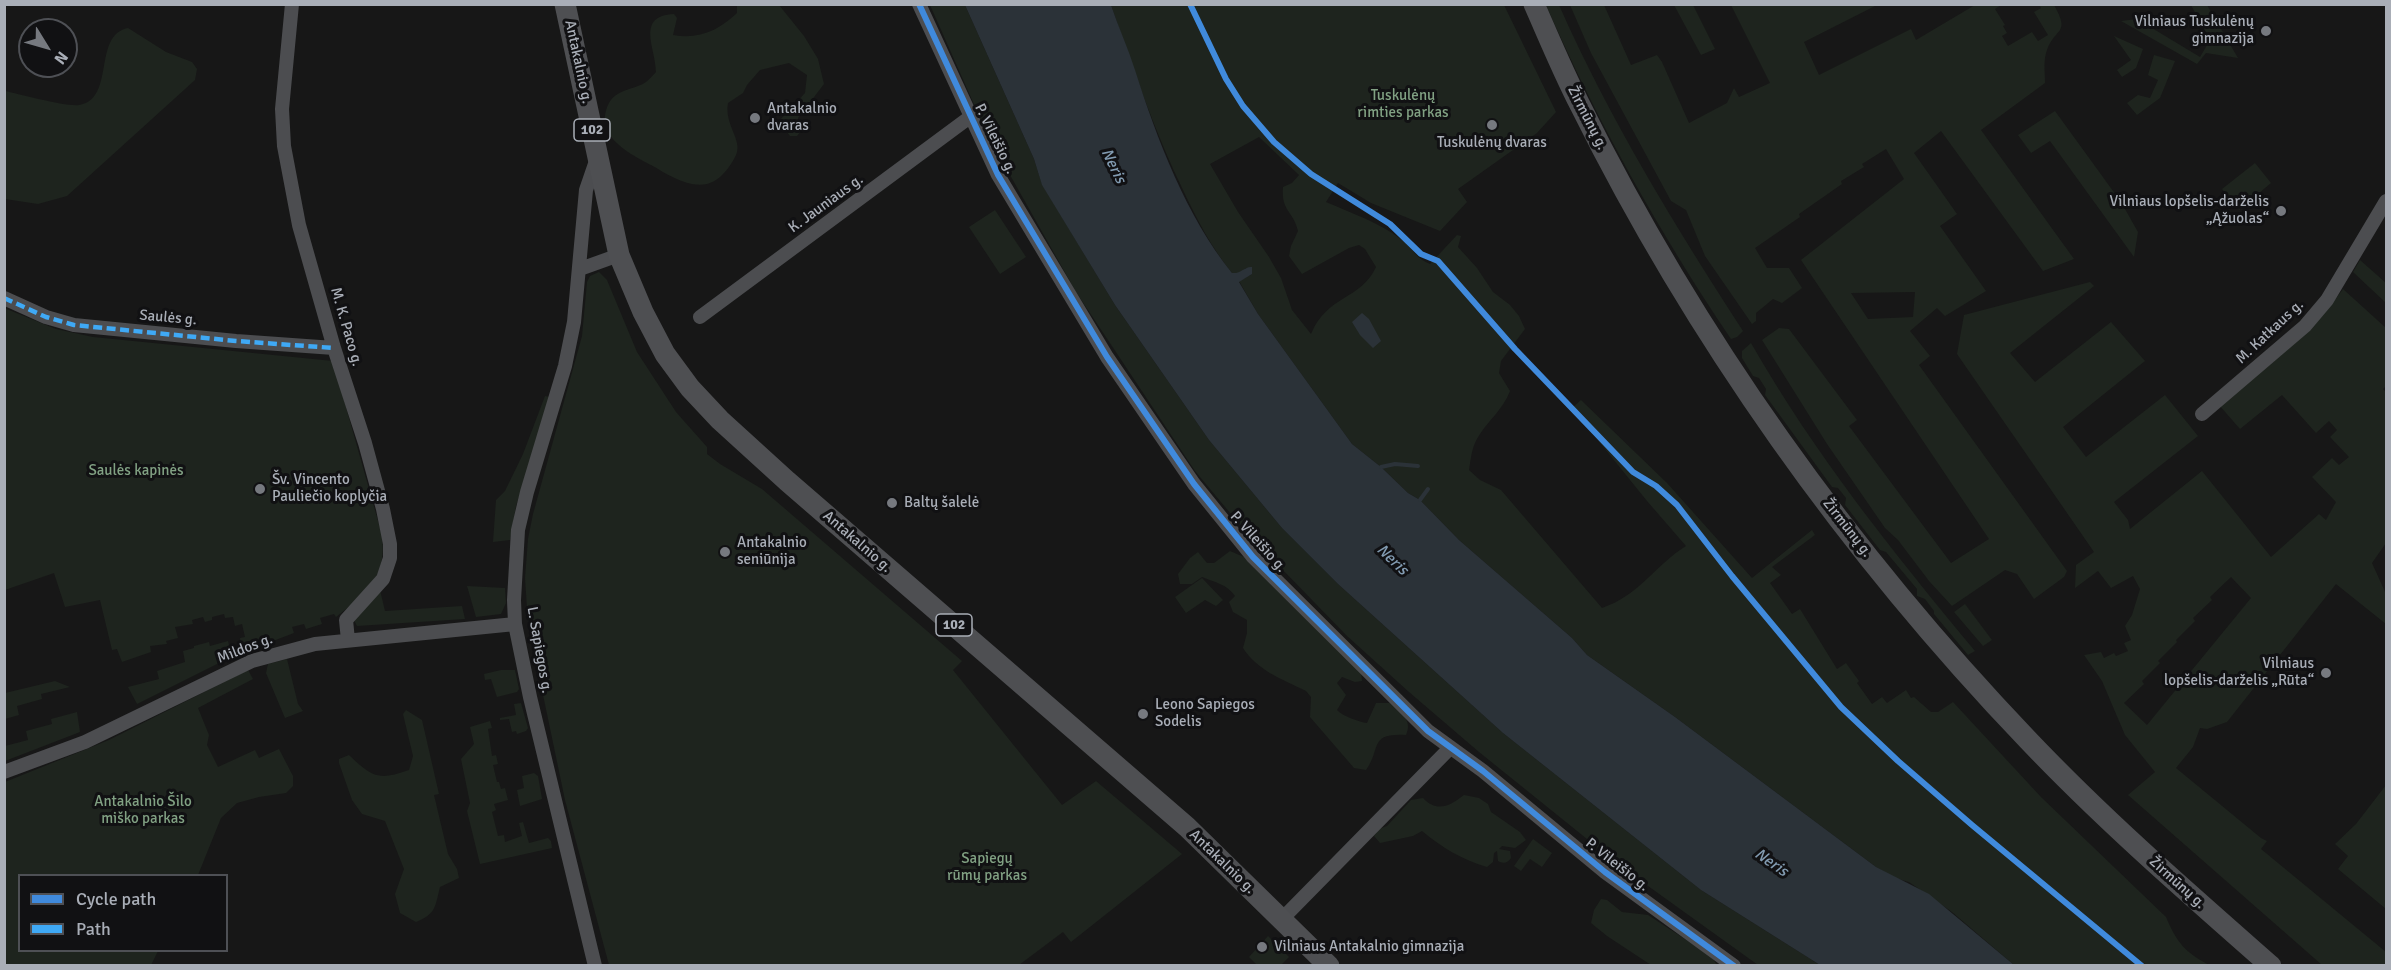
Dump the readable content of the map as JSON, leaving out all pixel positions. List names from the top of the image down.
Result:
{
  "streets": {
    "main road": ["Antakalnio g.", "Žirmūnų g.", "102"],
    "street": [
      "P. Vileišio g.",
      "K. Jauniaus g.",
      "Saulės g.",
      "M. K. Paco g.",
      "M. Katkaus g.",
      "Mildos g.",
      "L. Sapiegos g."
    ]
  },
  "crossings": [
    ["Antakalnio g.", "L. Sapiegos g."],
    ["P. Vileišio g.", "K. Jauniaus g."],
    ["Saulės g.", "M. K. Paco g."],
    ["M. K. Paco g.", "Mildos g."],
    ["Mildos g.", "L. Sapiegos g."]
  ],
  "water": ["Neris"],
  "parks": [
    "Tuskulėnų rimties parkas",
    "Saulės kapinės",
    "Antakalnio Šilo miško parkas",
    "Sapiegų rūmų parkas"
  ],
  "places": [
    "Vilniaus Tuskulėnų gimnazija",
    "Antakalnio dvaras",
    "Tuskulėnų dvaras",
    "Vilniaus lopšelis-darželis „Ąžuolas“",
    "Šv. Vincento Pauliečio koplyčia",
    "Baltų šalelė",
    "Antakalnio seniūnija",
    "Vilniaus lopšelis-darželis „Rūta“",
    "Leono Sapiegos Sodelis",
    "Vilniaus Antakalnio gimnazija"
  ],
  "legend": ["Cycle path", "Path"],
  "north": "bottom right"
}
